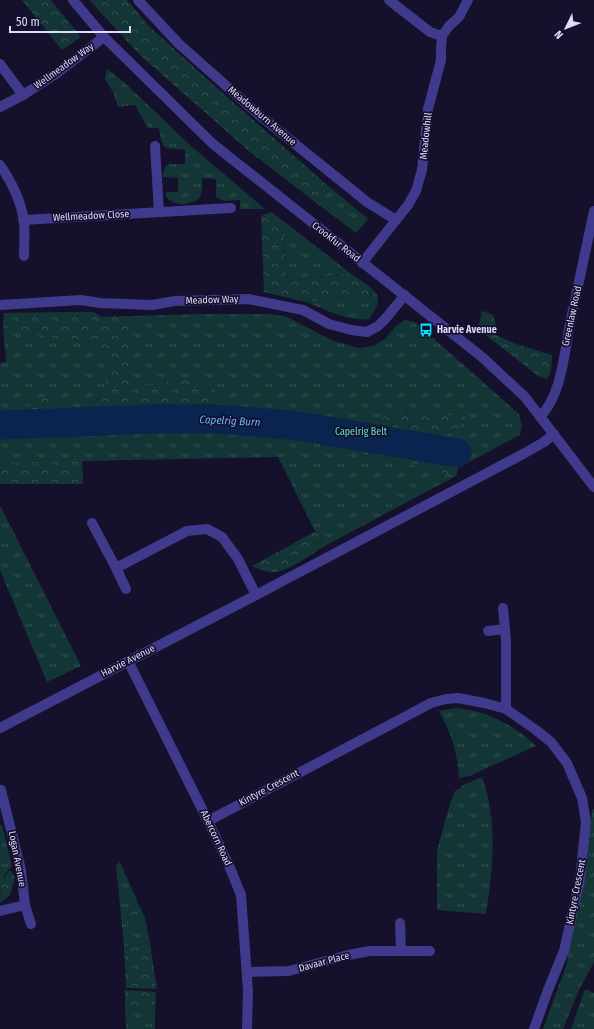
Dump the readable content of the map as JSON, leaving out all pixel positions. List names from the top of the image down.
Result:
{
  "streets": {
    "street": [
      "Wellmeadow Way",
      "Meadowburn Avenue",
      "Meadowhill",
      "Wellmeadow Close",
      "Crookfur Road",
      "Meadow Way",
      "Greenlaw Road",
      "Harvie Avenue",
      "Kintyre Crescent",
      "Abercorn Road",
      "Logan Avenue",
      "Davaar Place"
    ]
  },
  "crossings": [
    ["Wellmeadow Way", "Crookfur Road"],
    ["Meadowburn Avenue", "Meadowhill"],
    ["Meadowhill", "Crookfur Road"],
    ["Crookfur Road", "Meadow Way"],
    ["Crookfur Road", "Greenlaw Road"],
    ["Crookfur Road", "Harvie Avenue"],
    ["Harvie Avenue", "Abercorn Road"],
    ["Kintyre Crescent", "Abercorn Road"],
    ["Abercorn Road", "Davaar Place"]
  ],
  "water": ["Capelrig Burn"],
  "parks": ["Capelrig Belt"],
  "places": {
    "bus stop": ["Harvie Avenue"]
  },
  "scale_bar": "50 m",
  "north": "bottom left"
}
